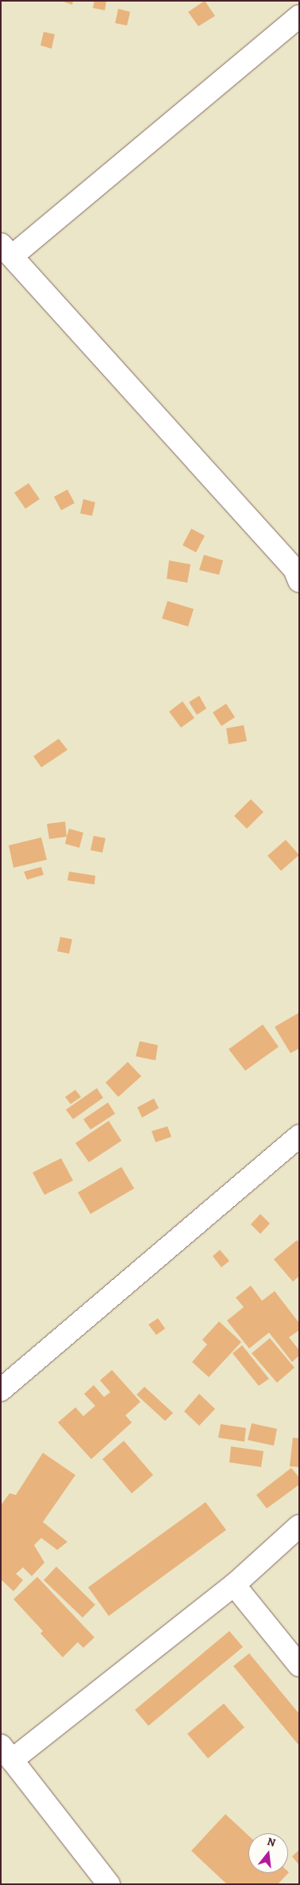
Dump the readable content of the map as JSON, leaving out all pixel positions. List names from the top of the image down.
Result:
{
  "north": "top"
}
